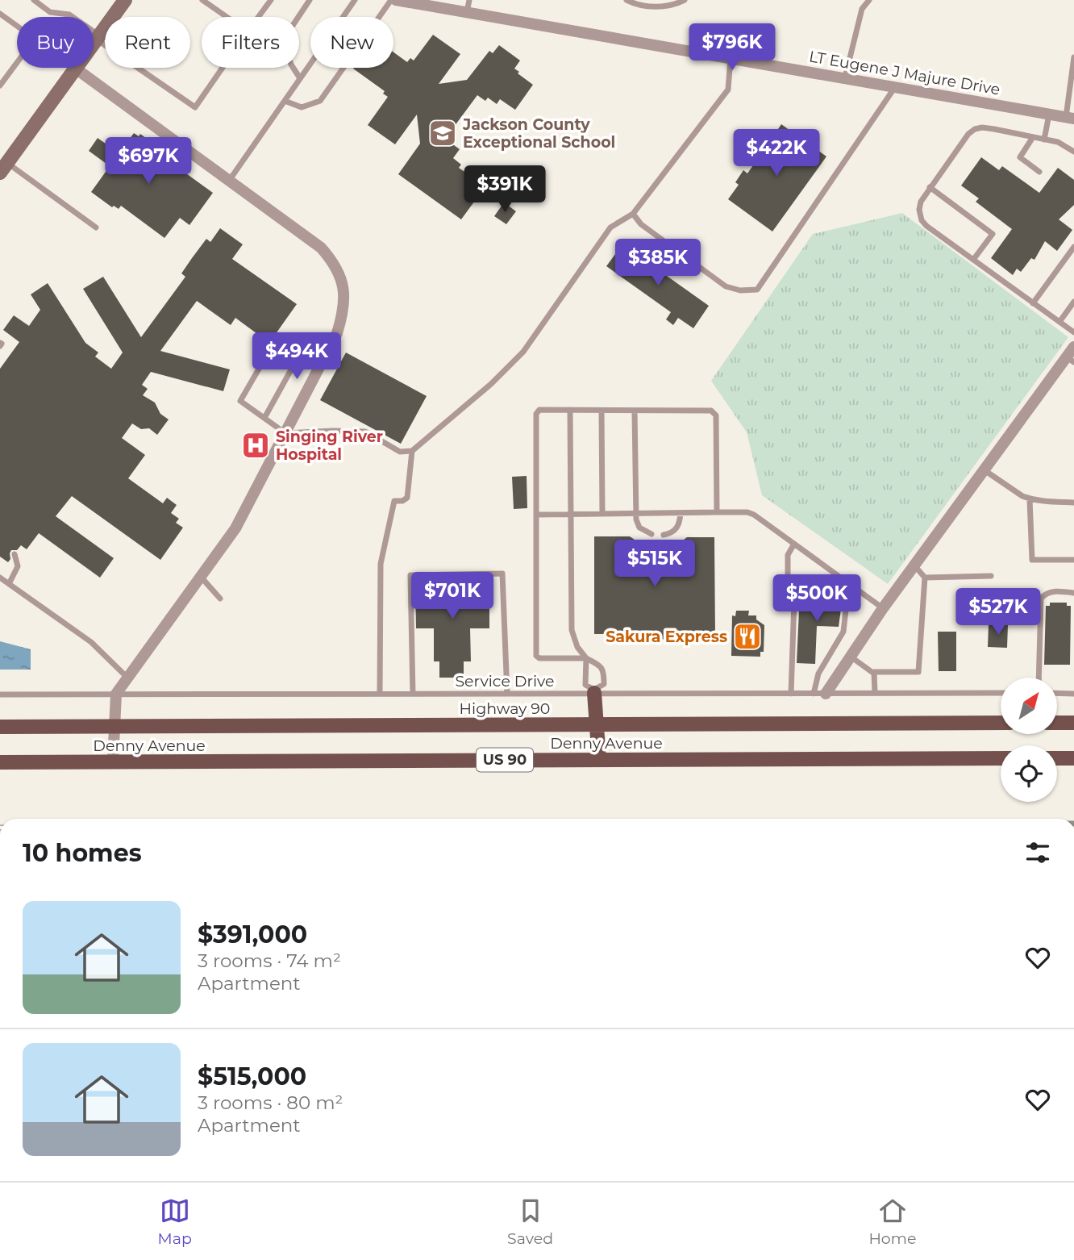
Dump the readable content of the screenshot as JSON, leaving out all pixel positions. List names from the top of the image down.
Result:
{
  "streets": {
    "main road": ["Highway 90", "Denny Avenue", "US 90"],
    "street": ["LT Eugene J Majure Drive"],
    "lane": ["Service Drive"]
  },
  "places": {
    "school or university": ["Jackson County Exceptional School"],
    "hospital": ["Singing River Hospital"],
    "restaurant": ["Sakura Express"]
  },
  "north": "top right",
  "page": {
    "chip": [
      "Buy",
      "Rent",
      "Filters",
      "New"
    ],
    "price": [
      "$796K",
      "$422K",
      "$697K",
      "$391K",
      "$385K",
      "$494K",
      "$515K",
      "$701K",
      "$500K",
      "$527K"
    ],
    "heading": "10 homes",
    "list": [
      {
        "name": "$391,000",
        "note": "3 rooms · 74 m² · Apartment"
      },
      {
        "name": "$515,000",
        "note": "3 rooms · 80 m² · Apartment"
      }
    ],
    "tabs": ["Map", "Saved", "Home"]
  }
}
